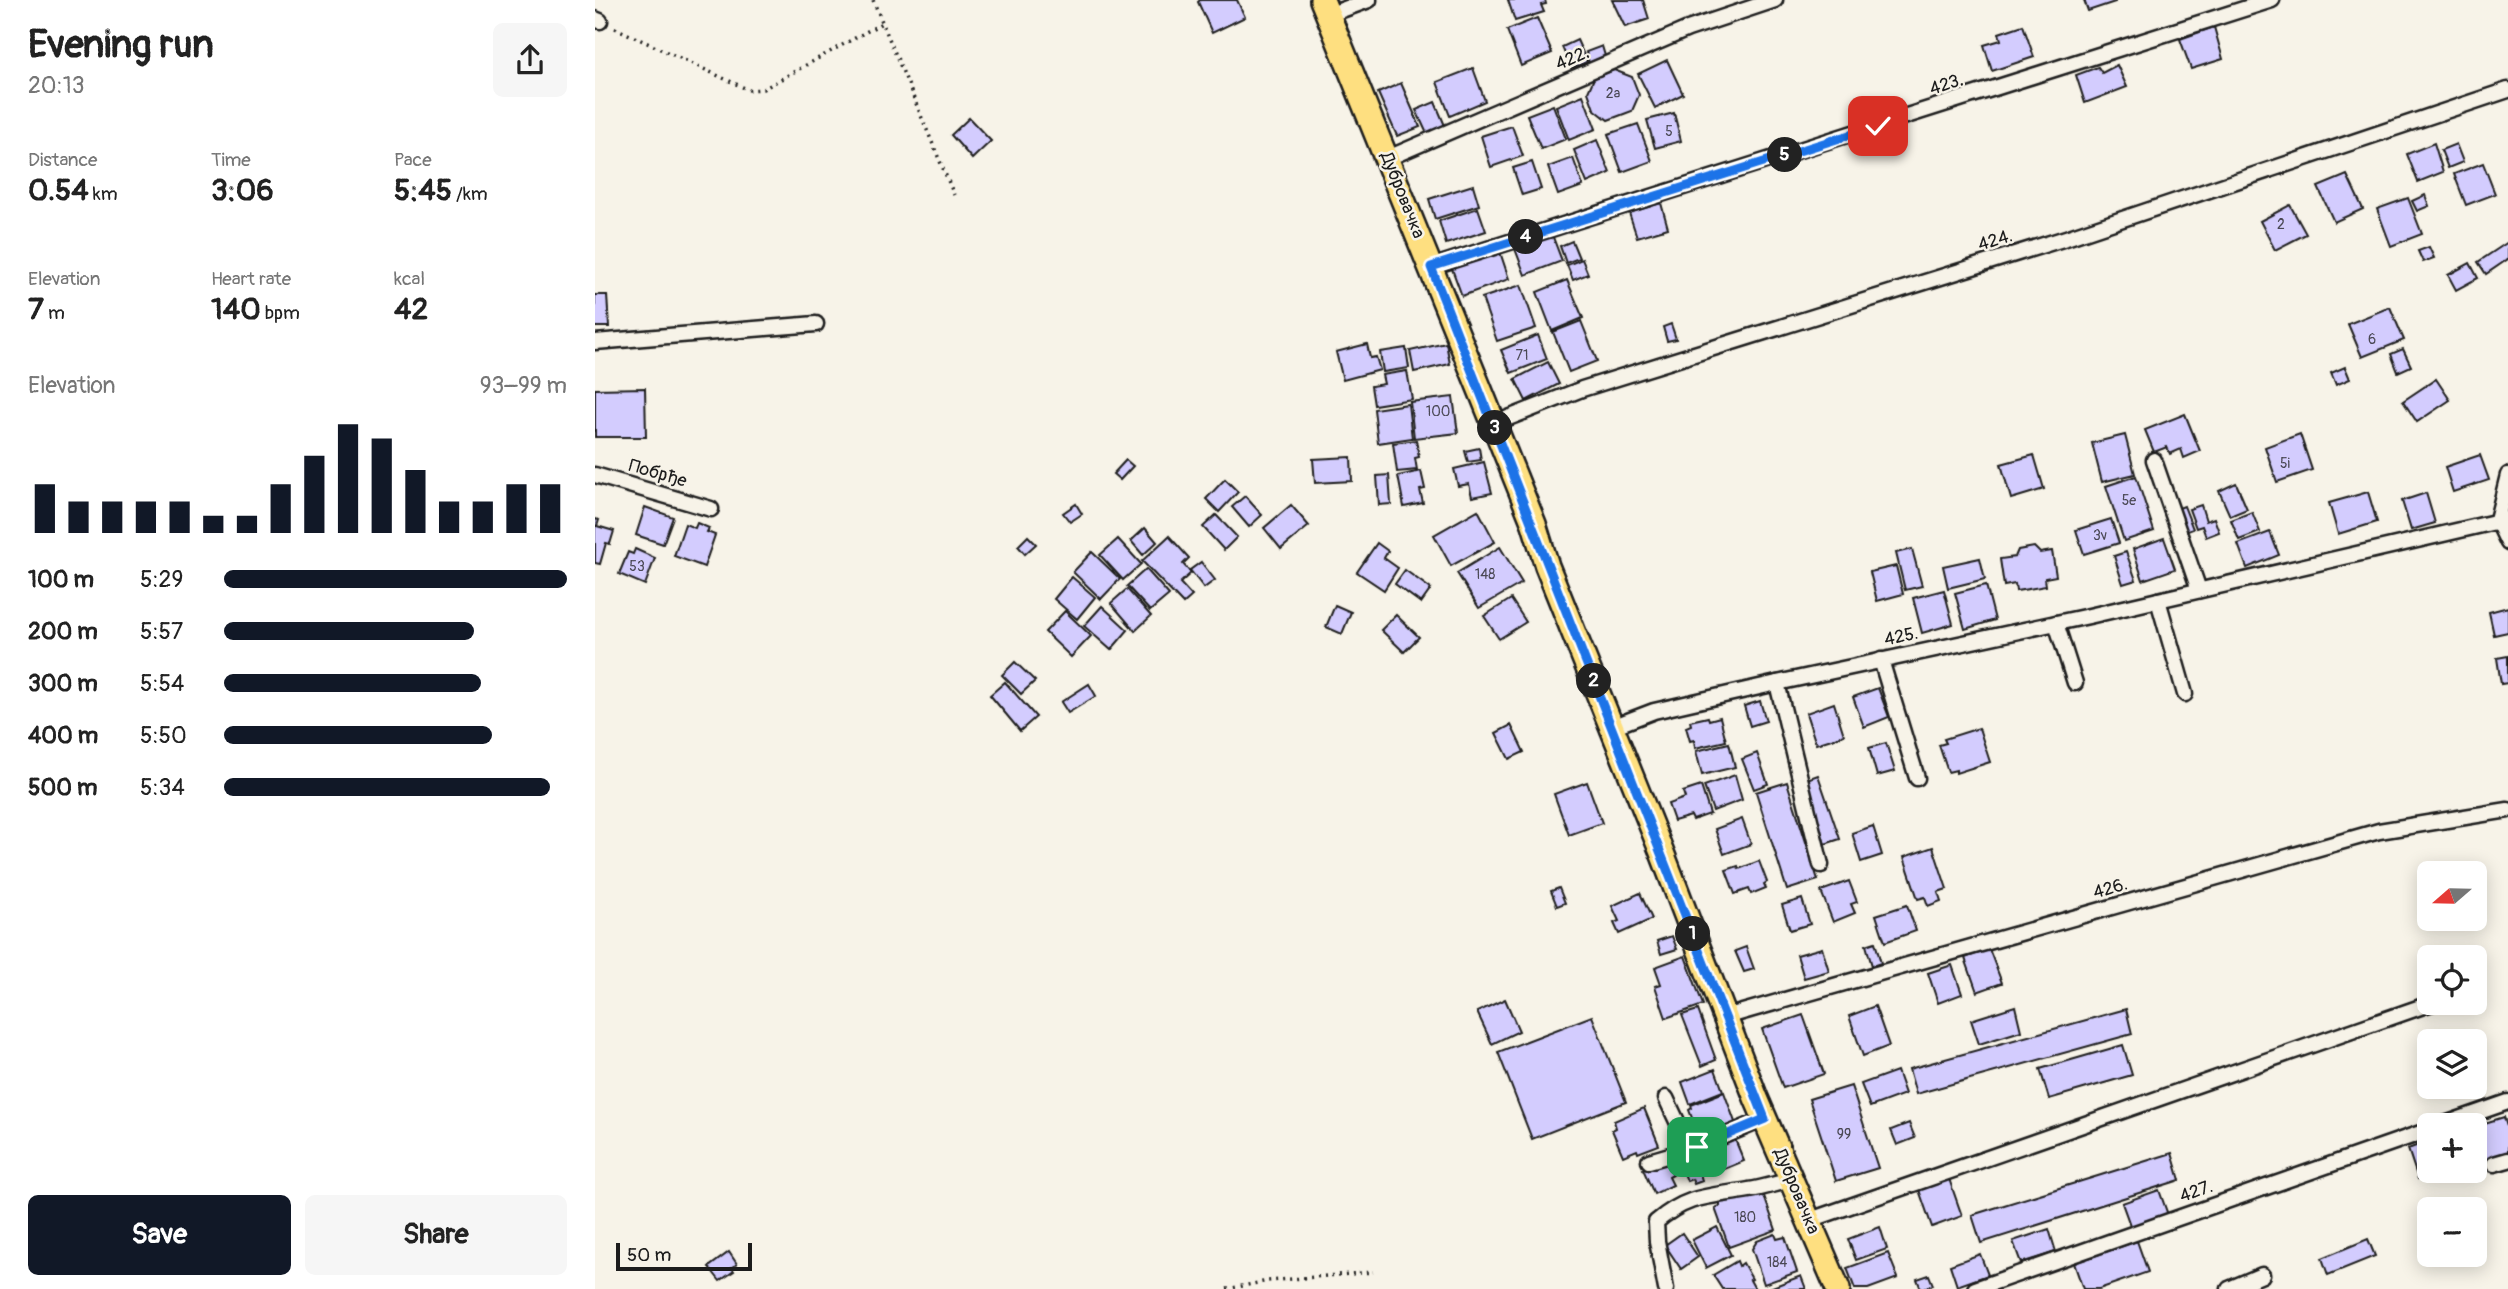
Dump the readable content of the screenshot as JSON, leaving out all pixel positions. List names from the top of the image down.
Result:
{
  "streets": {
    "main road": ["Дубровачка"],
    "street": [
      "422.",
      "423.",
      "424.",
      "Побрђе",
      "425.",
      "426.",
      "427."
    ]
  },
  "crossings": [
    ["422.", "Дубровачка"],
    ["423.", "Дубровачка"],
    ["Дубровачка", "424."],
    ["Дубровачка", "425."],
    ["Дубровачка", "426."]
  ],
  "house_numbers": [
    "2a",
    "5",
    "2",
    "6",
    "71",
    "100",
    "5i",
    "5e",
    "3v",
    "53",
    "148",
    "99",
    "180",
    "184"
  ],
  "scale_bar": "50 m",
  "north": "left",
  "page": {
    "heading": ["Evening run", "20:13"],
    "stats": [
      ["Distance", "0.54 km"],
      ["Time", "3:06"],
      ["Pace", "5:45 /km"],
      ["Elevation", "7 m"],
      ["Heart rate", "140 bpm"],
      ["kcal", "42"]
    ],
    "pins": [
      "5",
      "4",
      "3",
      "2",
      "1"
    ],
    "chart": ["Elevation", "93–99 m"],
    "list": [
      {
        "name": "100 m",
        "note": "5:29"
      },
      {
        "name": "200 m",
        "note": "5:57"
      },
      {
        "name": "300 m",
        "note": "5:54"
      },
      {
        "name": "400 m",
        "note": "5:50"
      },
      {
        "name": "500 m",
        "note": "5:34"
      }
    ],
    "map_buttons": ["+", "−"],
    "buttons": ["Save", "Share"],
    "scale": "50 m"
  }
}
